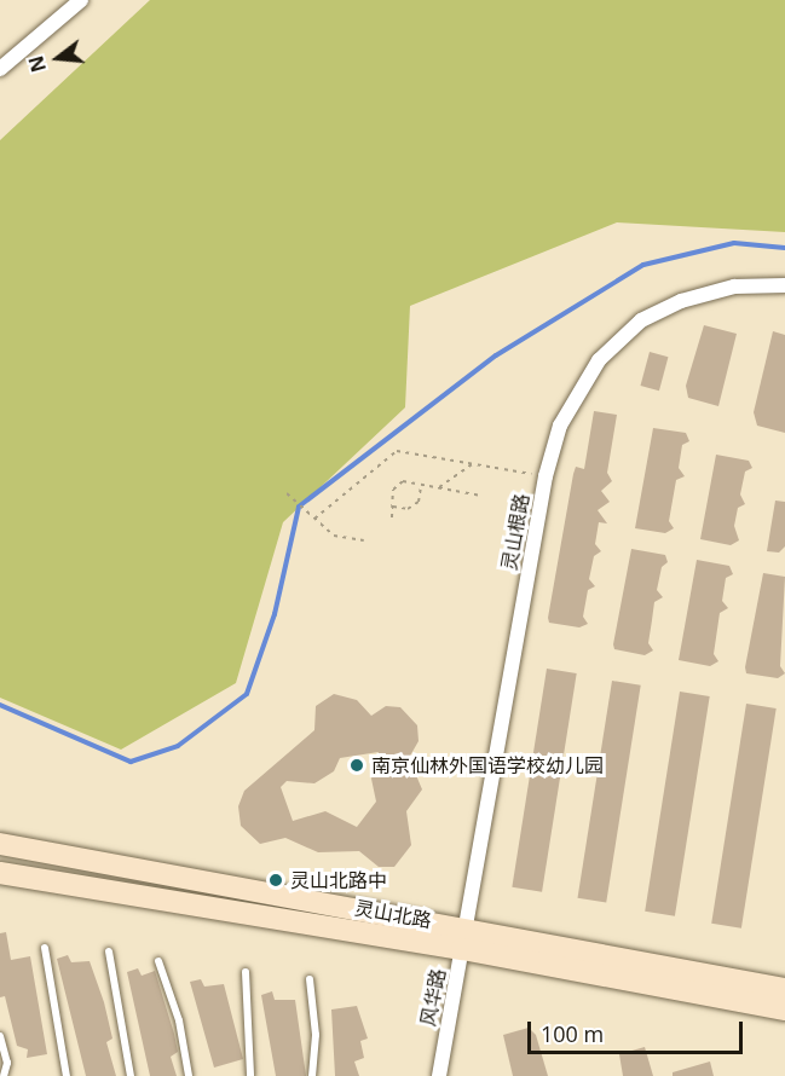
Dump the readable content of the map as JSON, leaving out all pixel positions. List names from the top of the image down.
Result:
{
  "streets": {
    "main road": ["灵山北路"],
    "street": ["灵山根路", "风华路"]
  },
  "crossings": [
    ["灵山根路", "灵山北路"],
    ["灵山根路", "风华路"],
    ["灵山北路", "风华路"]
  ],
  "places": ["南京仙林外国语学校幼儿园", "灵山北路中"],
  "scale_bar": "100 m",
  "north": "left"
}
